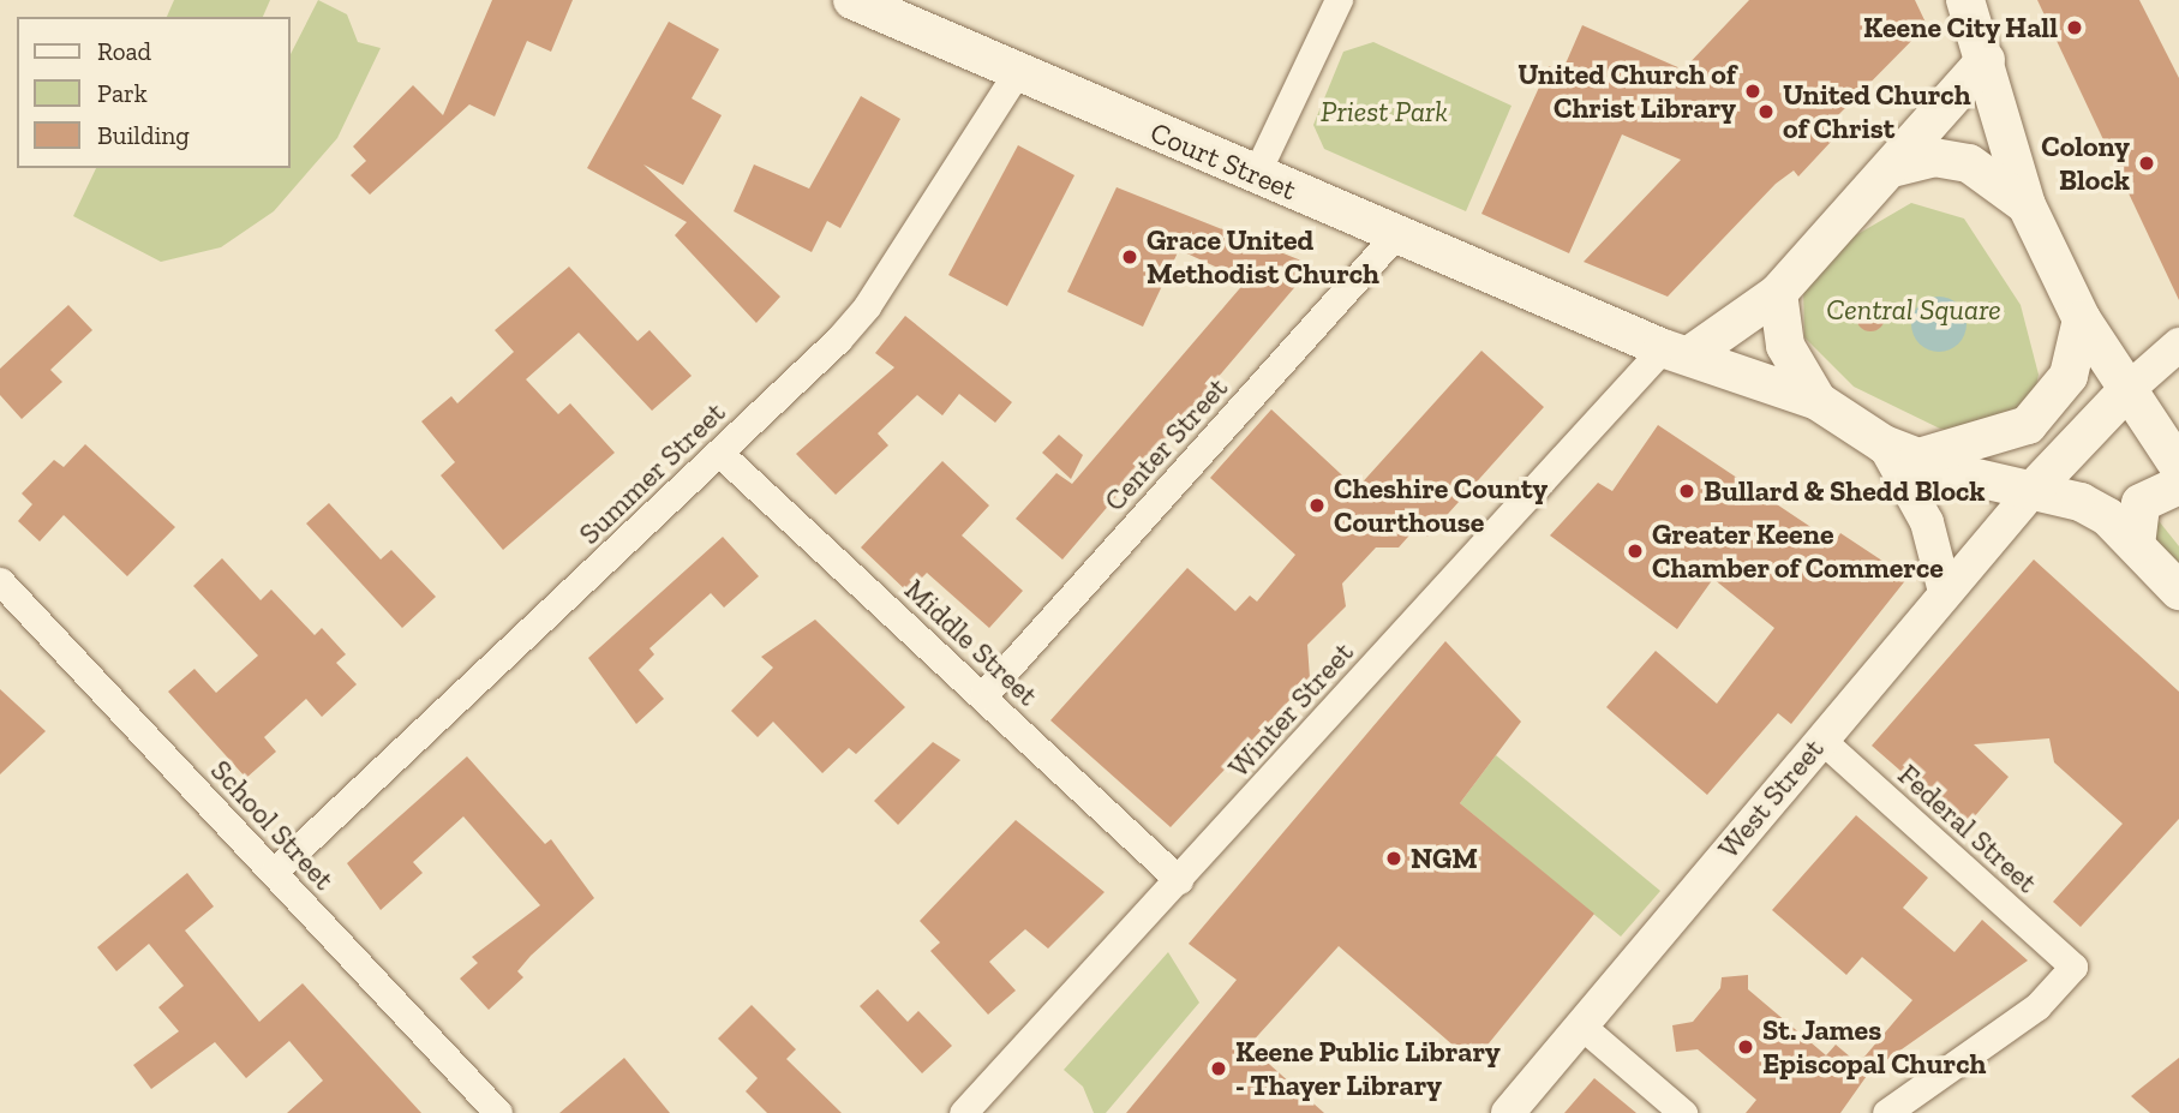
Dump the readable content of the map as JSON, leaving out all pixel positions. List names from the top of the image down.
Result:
{
  "streets": {
    "main road": ["Court Street"],
    "street": [
      "Center Street",
      "Summer Street",
      "Middle Street",
      "Winter Street",
      "West Street",
      "School Street",
      "Federal Street"
    ]
  },
  "crossings": [
    ["Court Street", "Center Street"],
    ["Court Street", "Summer Street"],
    ["Court Street", "Winter Street"],
    ["Center Street", "Middle Street"],
    ["Summer Street", "Middle Street"],
    ["Summer Street", "School Street"],
    ["Middle Street", "Winter Street"],
    ["West Street", "Federal Street"]
  ],
  "parks": ["Priest Park", "Central Square"],
  "places": [
    "Keene City Hall",
    "United Church of Christ Library",
    "United Church of Christ",
    "Colony Block",
    "Grace United Methodist Church",
    "Bullard & Shedd Block",
    "Cheshire County Courthouse",
    "Greater Keene Chamber of Commerce",
    "NGM",
    "St. James Episcopal Church",
    "Keene Public Library - Thayer Library"
  ],
  "legend": ["Road", "Park", "Building"]
}
